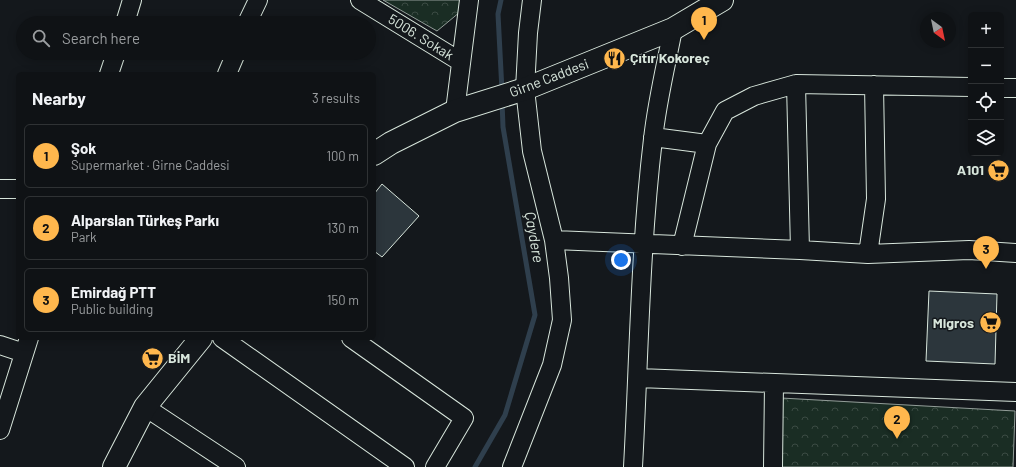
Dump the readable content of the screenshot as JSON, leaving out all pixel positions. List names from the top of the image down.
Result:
{
  "streets": {
    "main road": ["Girne Caddesi"],
    "street": ["5006. Sokak"]
  },
  "water": ["Çaydere"],
  "places": {
    "restaurant": ["Çıtır Kokoreç"],
    "supermarket": ["A101", "Migros", "BİM"]
  },
  "north": "bottom right",
  "page": {
    "pins": ["1", "3", "2"],
    "map_buttons": ["+", "−"],
    "search": "Search here",
    "heading": ["Nearby", "3 results"],
    "list": [
      {
        "mark": "1",
        "name": "Şok",
        "note": "Supermarket · Girne Caddesi",
        "value": "100 m"
      },
      {
        "mark": "2",
        "name": "Alparslan Türkeş Parkı",
        "note": "Park",
        "value": "130 m"
      },
      {
        "mark": "3",
        "name": "Emirdağ PTT",
        "note": "Public building",
        "value": "150 m"
      }
    ]
  }
}
